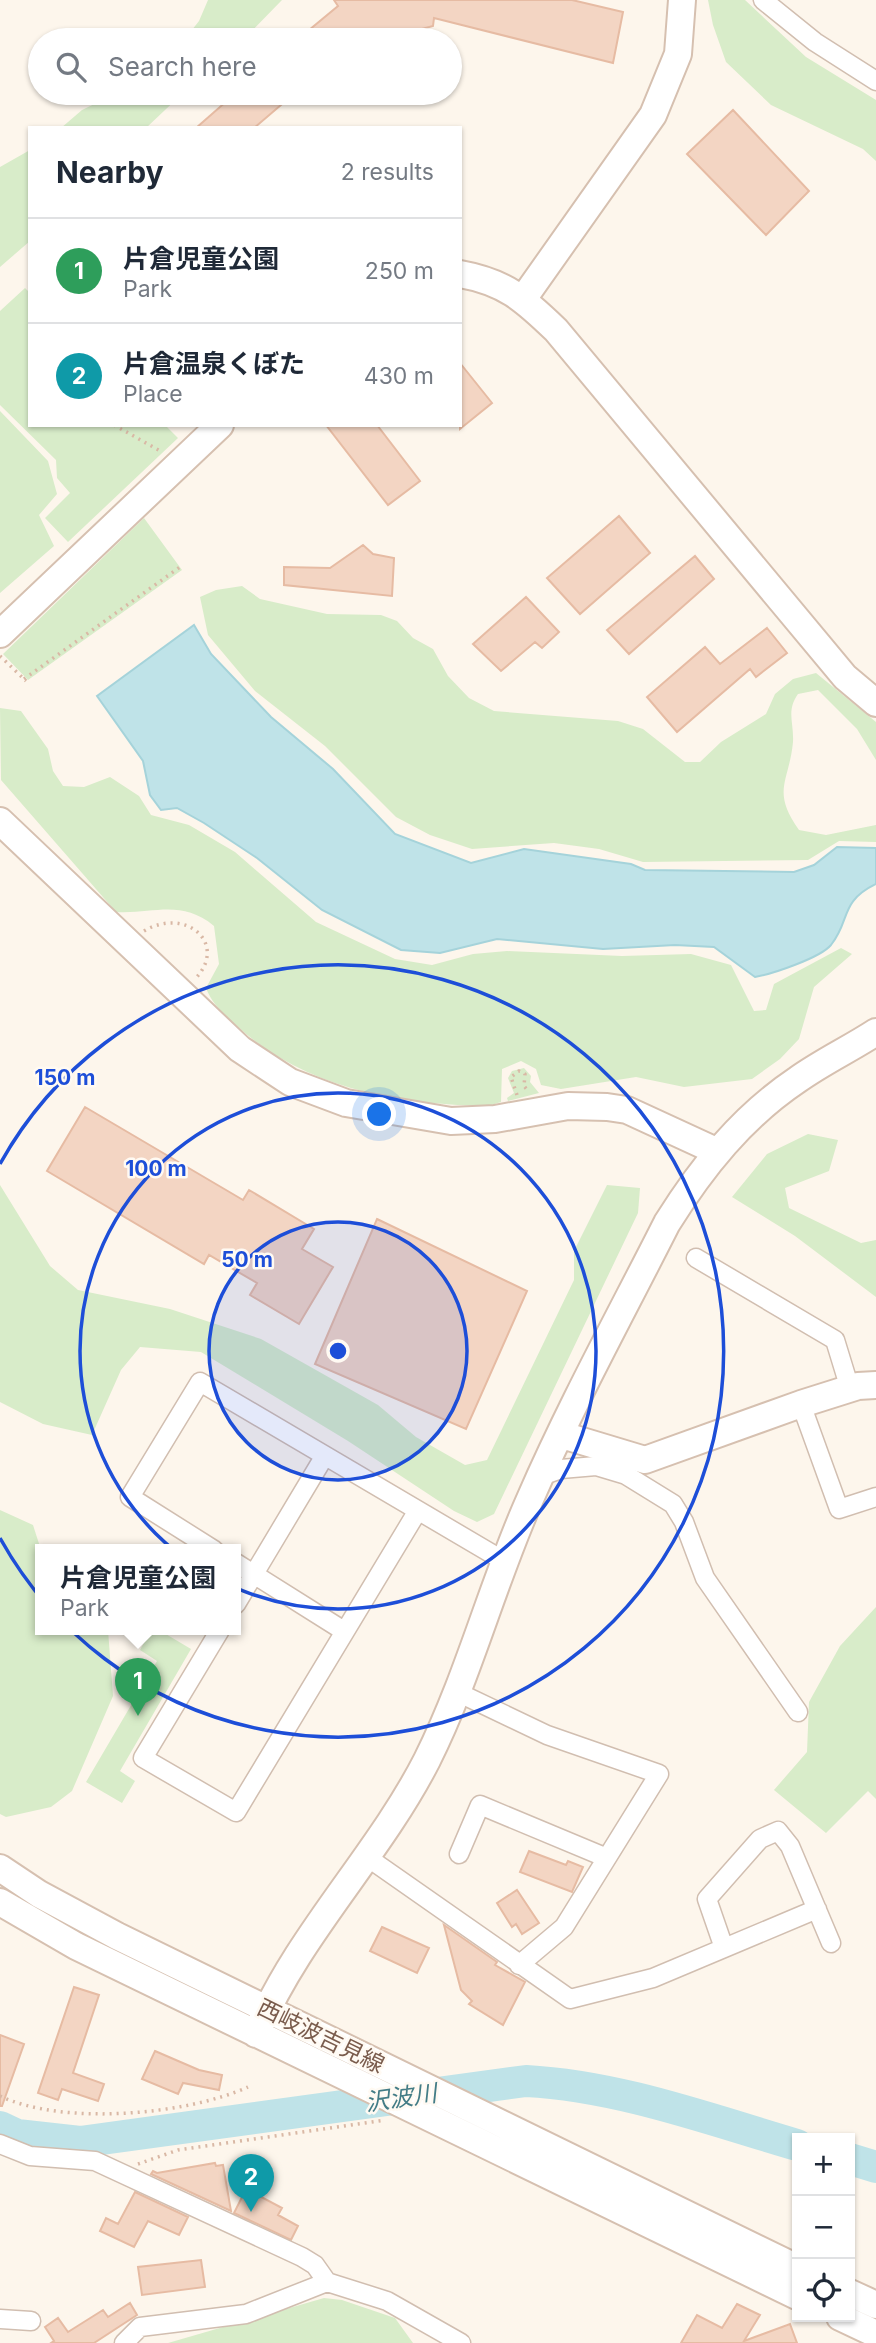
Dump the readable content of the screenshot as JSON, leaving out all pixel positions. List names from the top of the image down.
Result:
{
  "streets": {
    "street": ["西岐波吉見線"]
  },
  "water": ["沢波川"],
  "page": {
    "search": "Search here",
    "heading": ["Nearby", "2 results"],
    "list": [
      {
        "mark": "1",
        "name": "片倉児童公園",
        "note": "Park",
        "value": "250 m"
      },
      {
        "mark": "2",
        "name": "片倉温泉くぼた",
        "note": "Place",
        "value": "430 m"
      }
    ],
    "popup": ["片倉児童公園", "Park"],
    "pins": ["1", "2"],
    "map_buttons": ["+", "−"]
  },
  "rings": ["150 m", "100 m", "50 m"]
}
